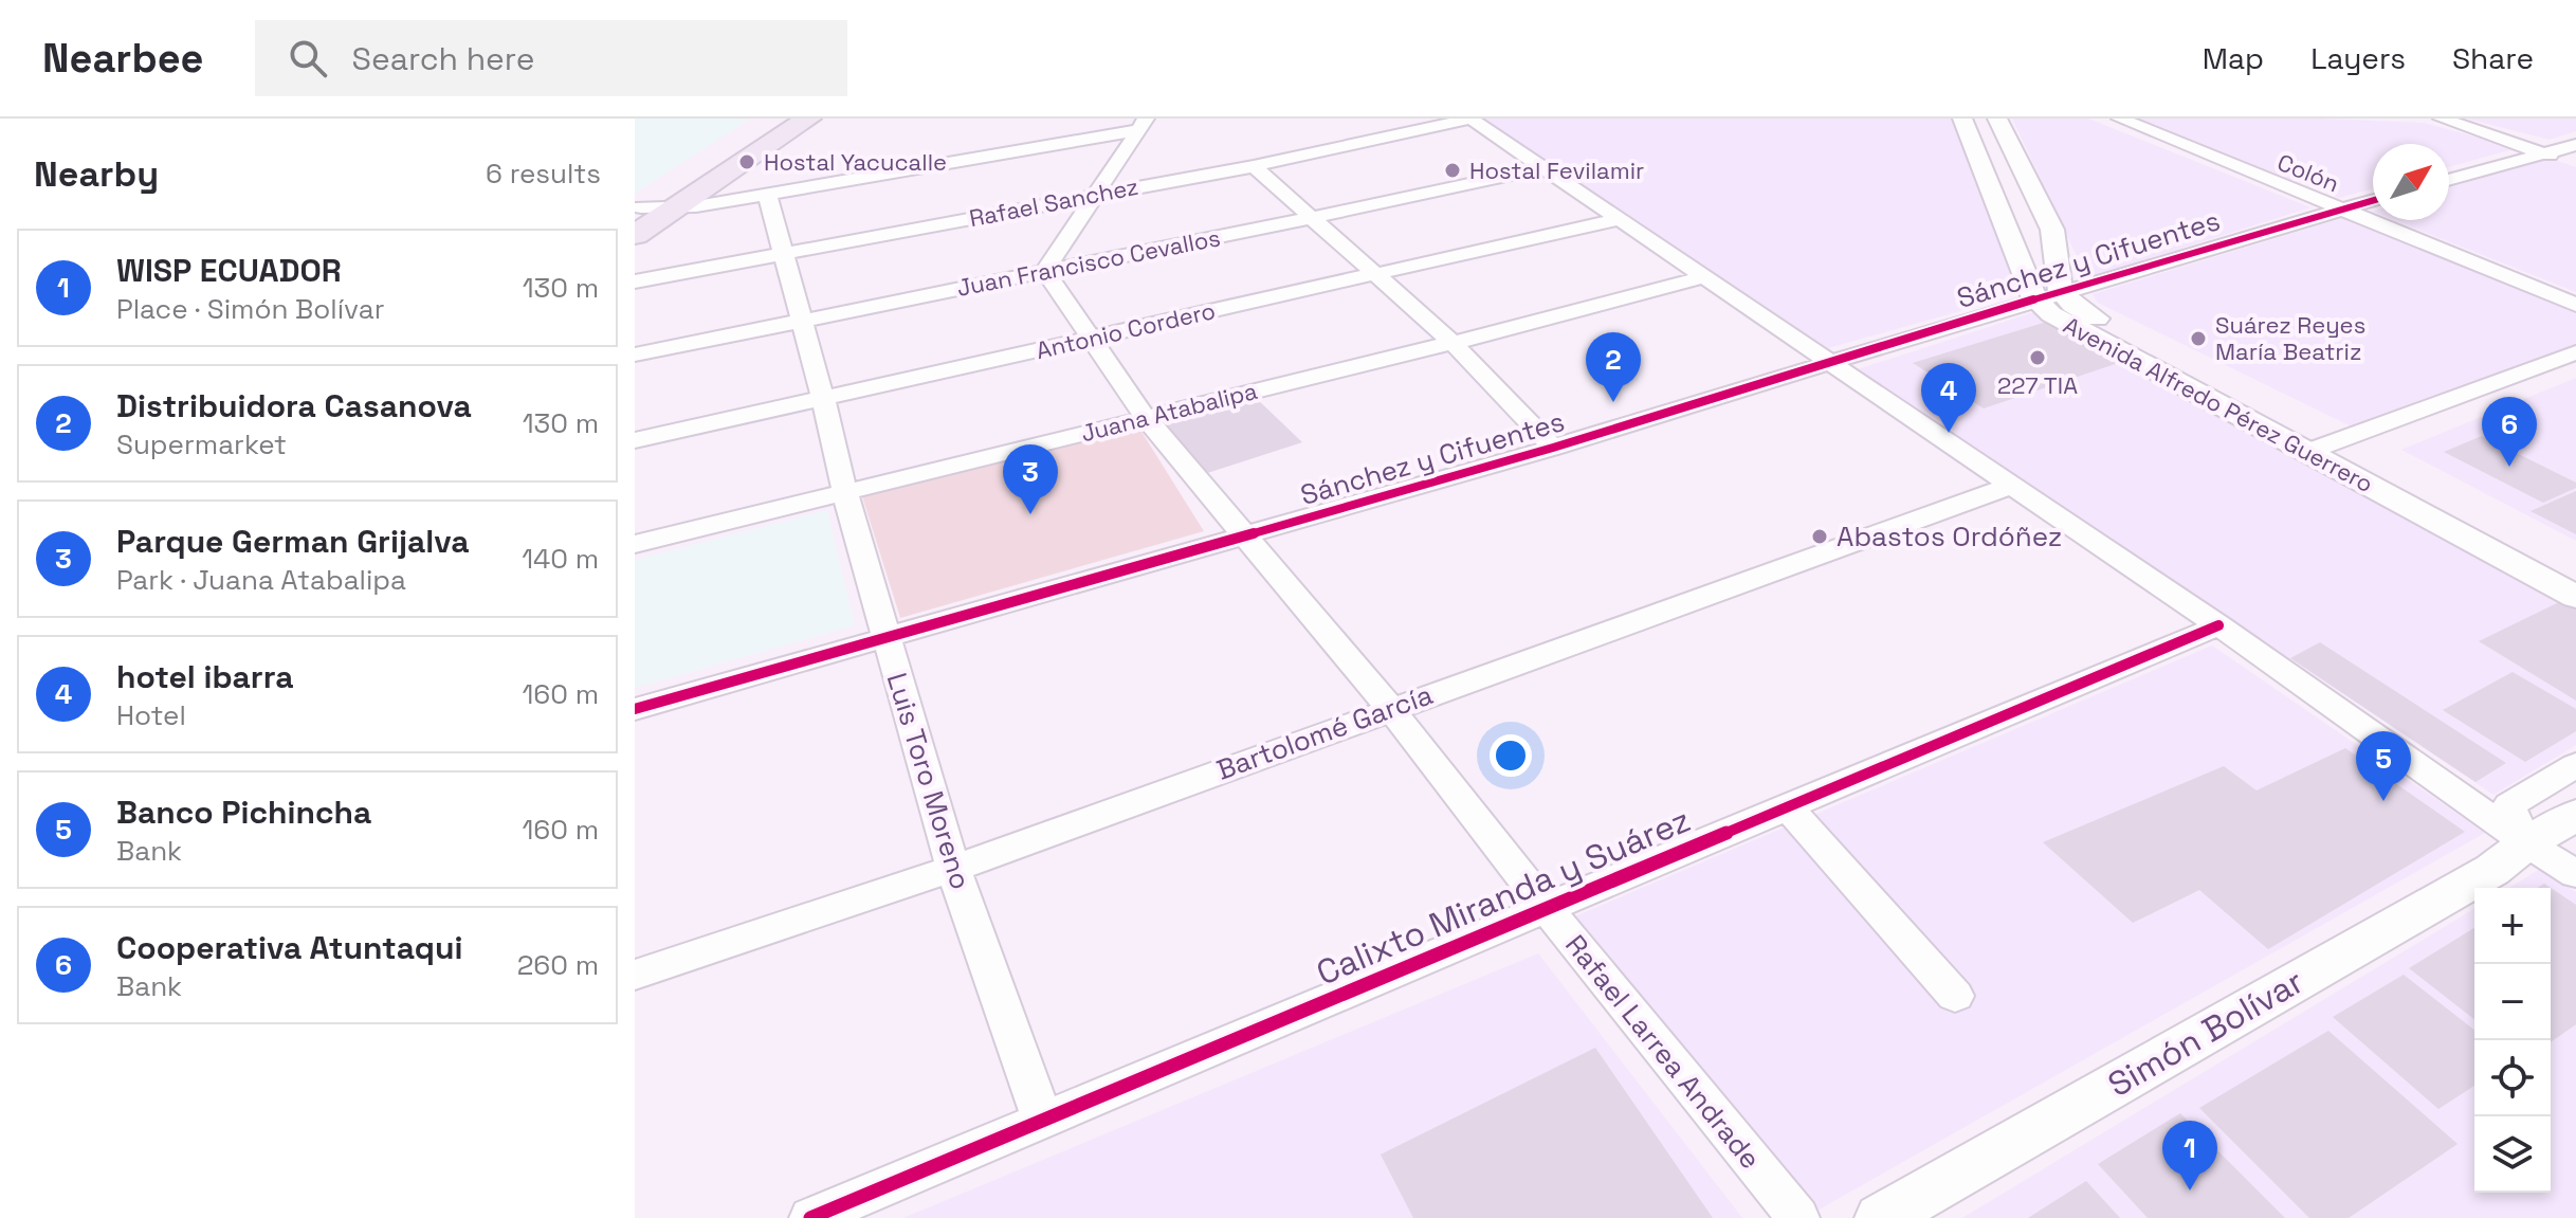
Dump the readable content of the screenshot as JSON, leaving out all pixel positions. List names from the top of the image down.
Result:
{
  "streets": {
    "street": [
      "Colón",
      "Rafael Sanchez",
      "Sánchez y Cifuentes",
      "Juan Francisco Cevallos",
      "Antonio Cordero",
      "Avenida Alfredo Pérez Guerrero",
      "Juana Atabalipa",
      "Bartolomé García",
      "Luis Toro Moreno",
      "Calixto Miranda y Suárez",
      "Simón Bolívar",
      "Rafael Larrea Andrade"
    ]
  },
  "crossings": [
    ["Colón", "Sánchez y Cifuentes"],
    ["Rafael Sanchez", "Luis Toro Moreno"],
    ["Sánchez y Cifuentes", "Avenida Alfredo Pérez Guerrero"],
    ["Sánchez y Cifuentes", "Luis Toro Moreno"],
    ["Sánchez y Cifuentes", "Rafael Larrea Andrade"],
    ["Juan Francisco Cevallos", "Luis Toro Moreno"],
    ["Juan Francisco Cevallos", "Rafael Larrea Andrade"],
    ["Antonio Cordero", "Luis Toro Moreno"],
    ["Antonio Cordero", "Rafael Larrea Andrade"],
    ["Juana Atabalipa", "Luis Toro Moreno"],
    ["Juana Atabalipa", "Rafael Larrea Andrade"],
    ["Bartolomé García", "Luis Toro Moreno"],
    ["Bartolomé García", "Rafael Larrea Andrade"],
    ["Luis Toro Moreno", "Calixto Miranda y Suárez"],
    ["Calixto Miranda y Suárez", "Rafael Larrea Andrade"]
  ],
  "places": [
    "Hostal Yacucalle",
    "Hostal Fevilamir",
    "Suárez Reyes María Beatriz",
    "227 TIA",
    "Abastos Ordóñez"
  ],
  "north": "top right",
  "page": {
    "header": "Nearbee",
    "search": "Search here",
    "nav": ["Map", "Layers", "Share"],
    "heading": ["Nearby", "6 results"],
    "list": [
      {
        "mark": "1",
        "name": "WISP ECUADOR",
        "note": "Place · Simón Bolívar",
        "value": "130 m"
      },
      {
        "mark": "2",
        "name": "Distribuidora Casanova",
        "note": "Supermarket",
        "value": "130 m"
      },
      {
        "mark": "3",
        "name": "Parque German Grijalva",
        "note": "Park · Juana Atabalipa",
        "value": "140 m"
      },
      {
        "mark": "4",
        "name": "hotel ibarra",
        "note": "Hotel",
        "value": "160 m"
      },
      {
        "mark": "5",
        "name": "Banco Pichincha",
        "note": "Bank",
        "value": "160 m"
      },
      {
        "mark": "6",
        "name": "Cooperativa Atuntaqui",
        "note": "Bank",
        "value": "260 m"
      }
    ],
    "pins": [
      "2",
      "4",
      "6",
      "3",
      "5",
      "1"
    ],
    "map_buttons": ["+", "−"]
  }
}
